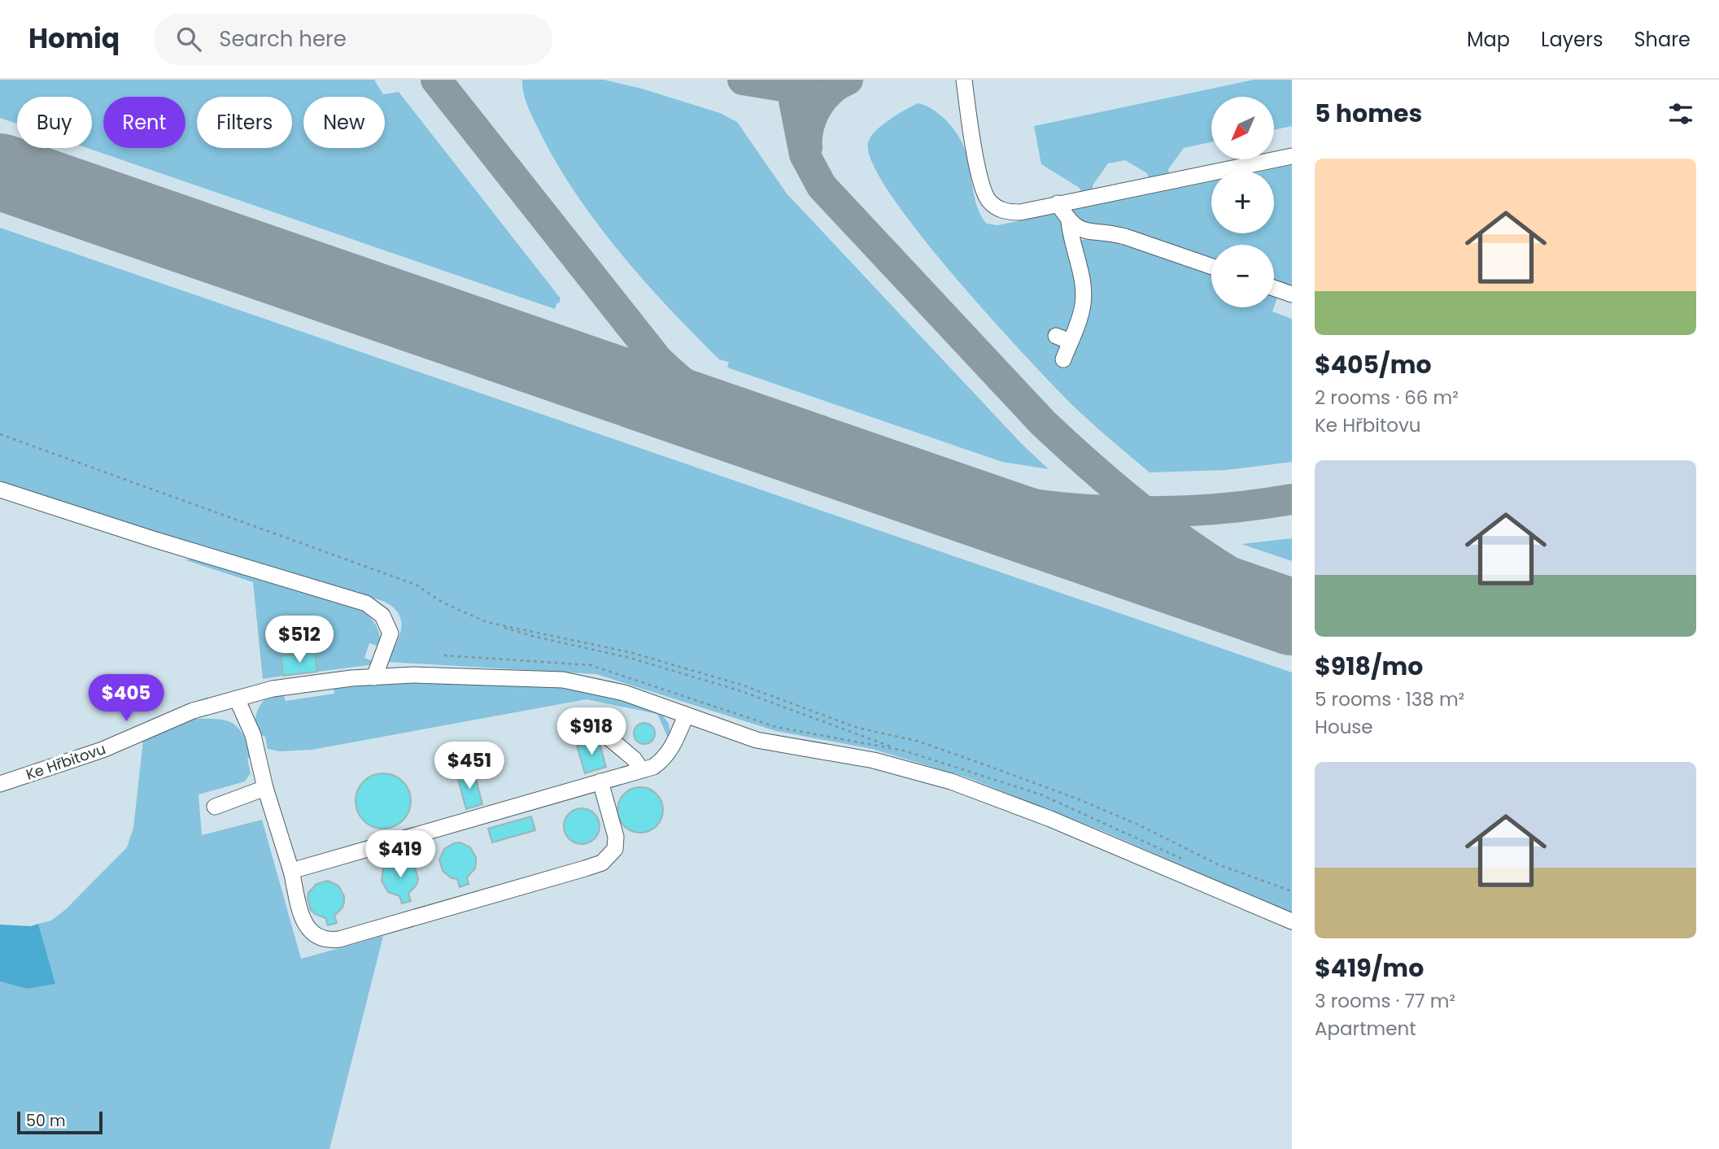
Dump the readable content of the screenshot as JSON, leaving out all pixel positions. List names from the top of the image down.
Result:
{
  "streets": {
    "street": ["Ke Hřbitovu"]
  },
  "scale_bar": "50 m",
  "north": "bottom left",
  "page": {
    "header": "Homiq",
    "search": "Search here",
    "nav": ["Map", "Layers", "Share"],
    "heading": "5 homes",
    "map_buttons": ["+", "−"],
    "chip": [
      "Buy",
      "Rent",
      "Filters",
      "New"
    ],
    "list": [
      {
        "name": "$405/mo",
        "note": "2 rooms · 66 m² · Ke Hřbitovu"
      },
      {
        "name": "$918/mo",
        "note": "5 rooms · 138 m² · House"
      },
      {
        "name": "$419/mo",
        "note": "3 rooms · 77 m² · Apartment"
      }
    ],
    "price": [
      "$512",
      "$405",
      "$918",
      "$451",
      "$419"
    ],
    "scale": "50 m"
  }
}
